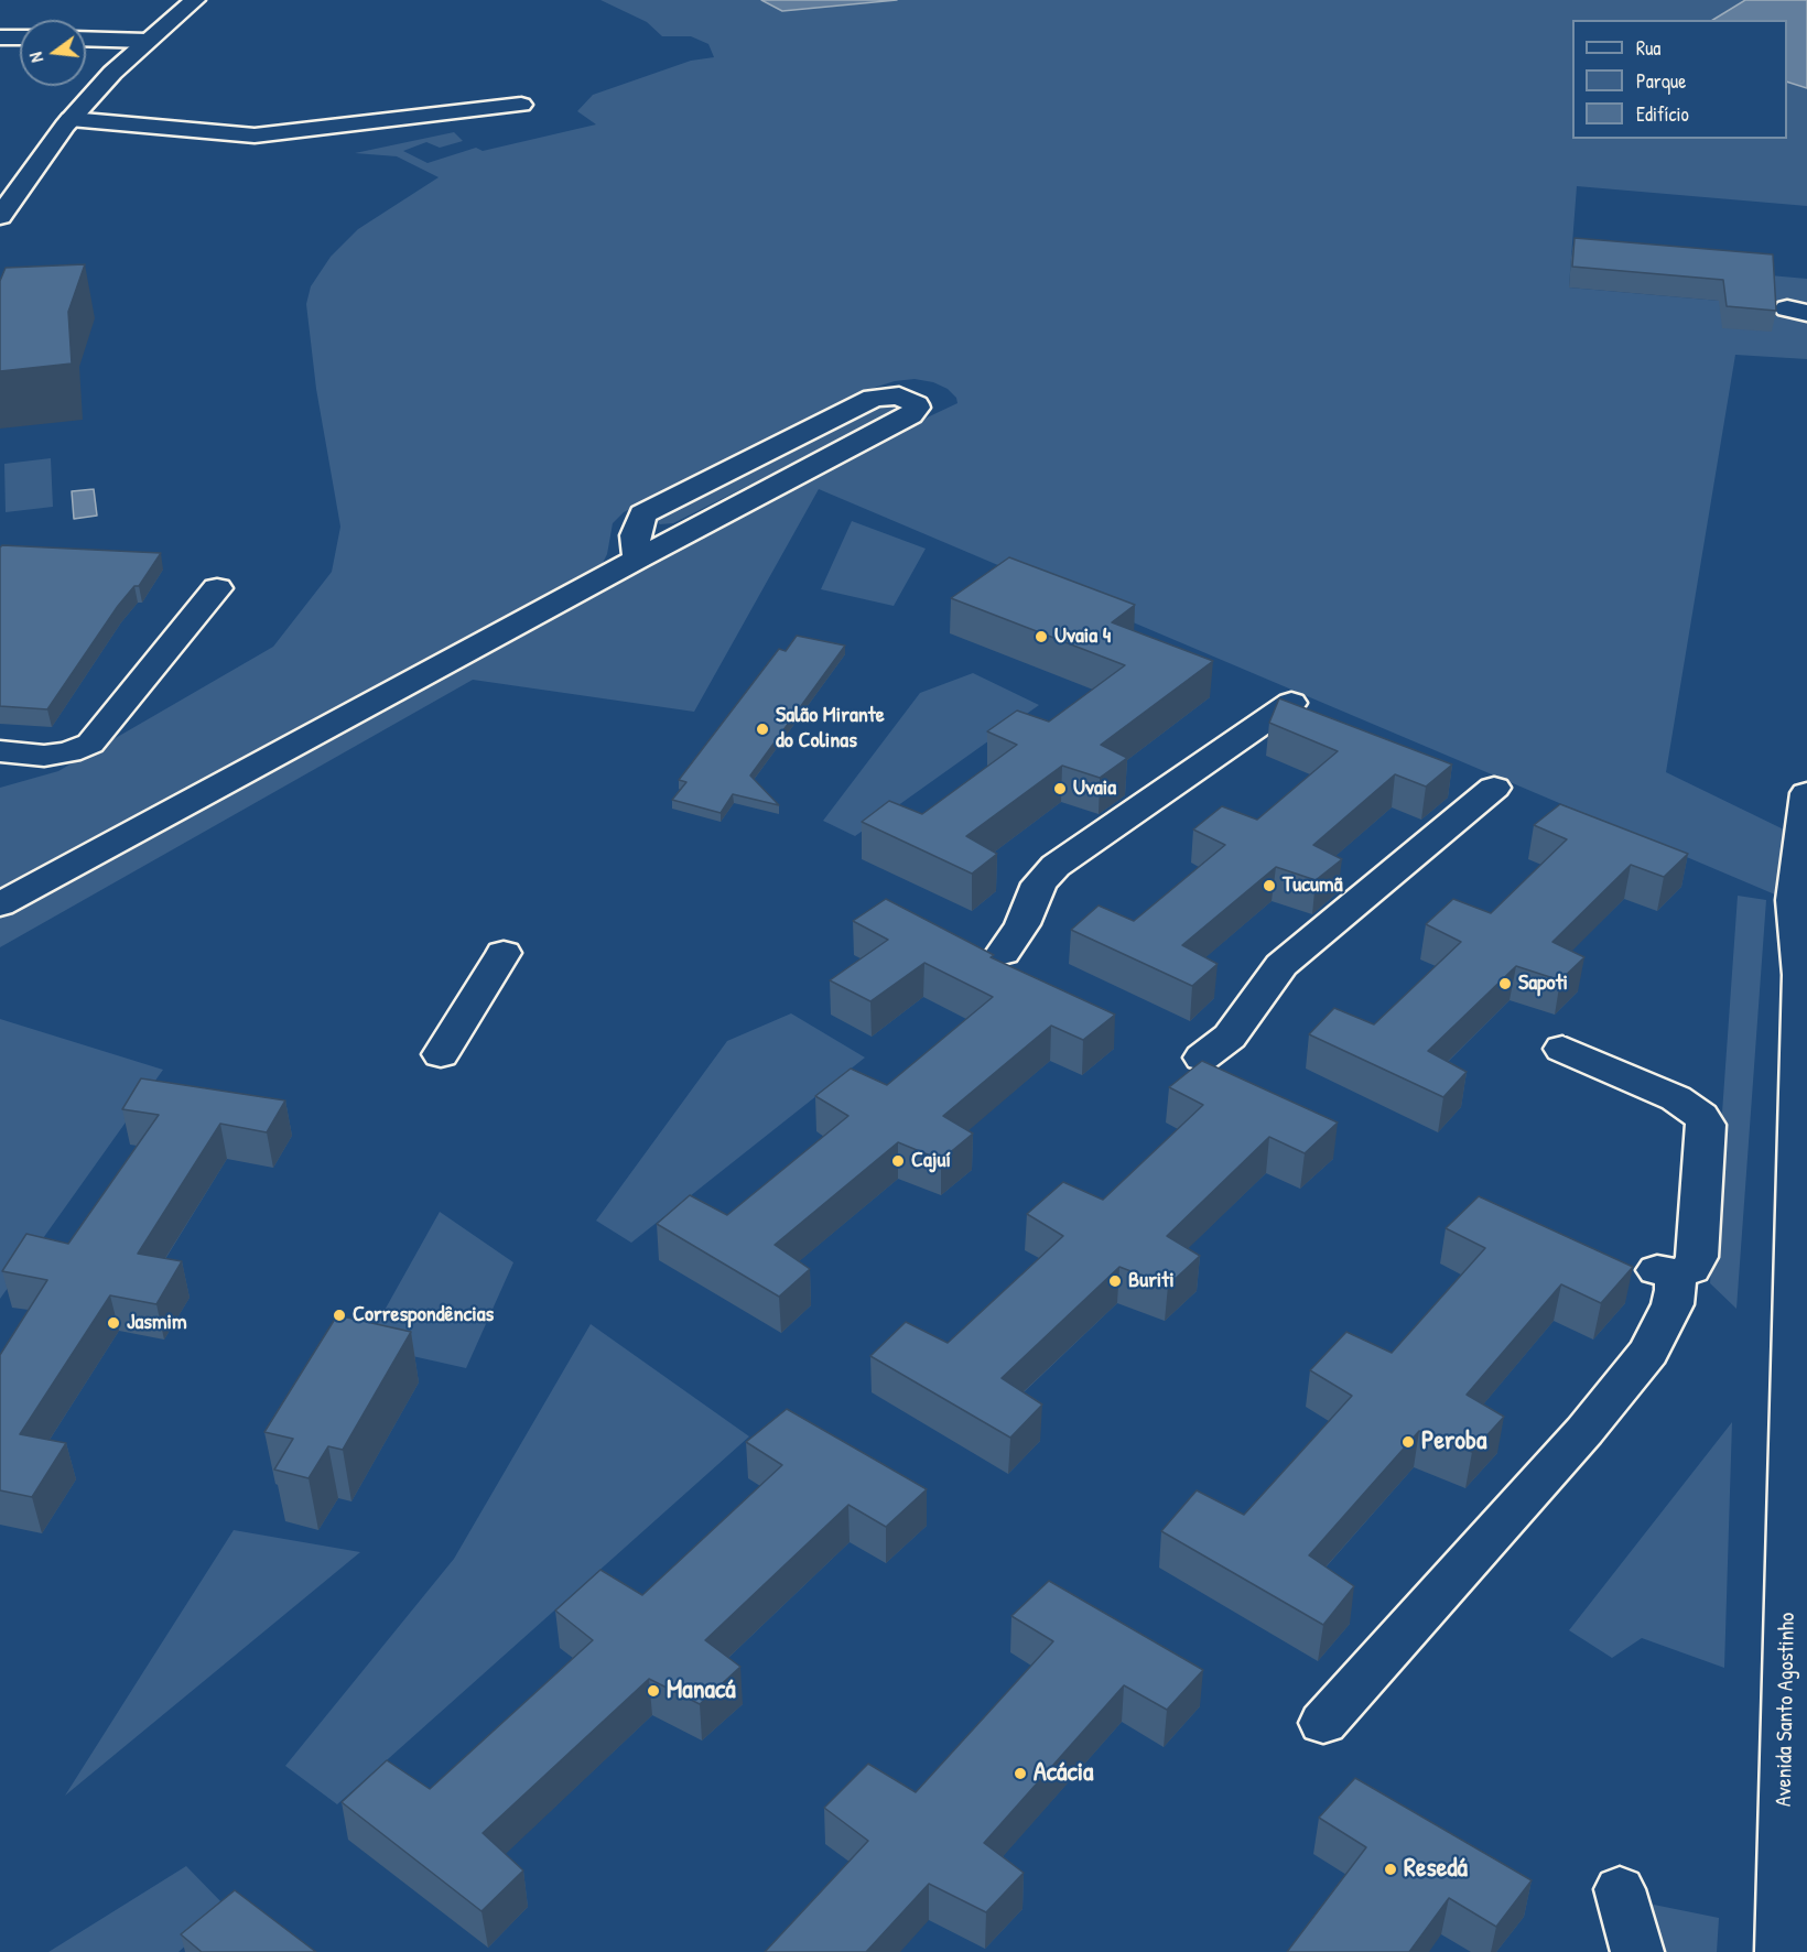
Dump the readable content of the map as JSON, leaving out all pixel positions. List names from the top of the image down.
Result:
{
  "streets": {
    "street": ["Avenida Santo Agostinho"]
  },
  "places": [
    "Uvaia 4",
    "Salão Mirante do Colinas",
    "Uvaia",
    "Tucumã",
    "Sapoti",
    "Cajuí",
    "Buriti",
    "Correspondências",
    "Jasmim",
    "Peroba",
    "Manacá",
    "Acácia",
    "Resedá"
  ],
  "legend": ["Rua", "Parque", "Edifício"],
  "north": "left"
}
